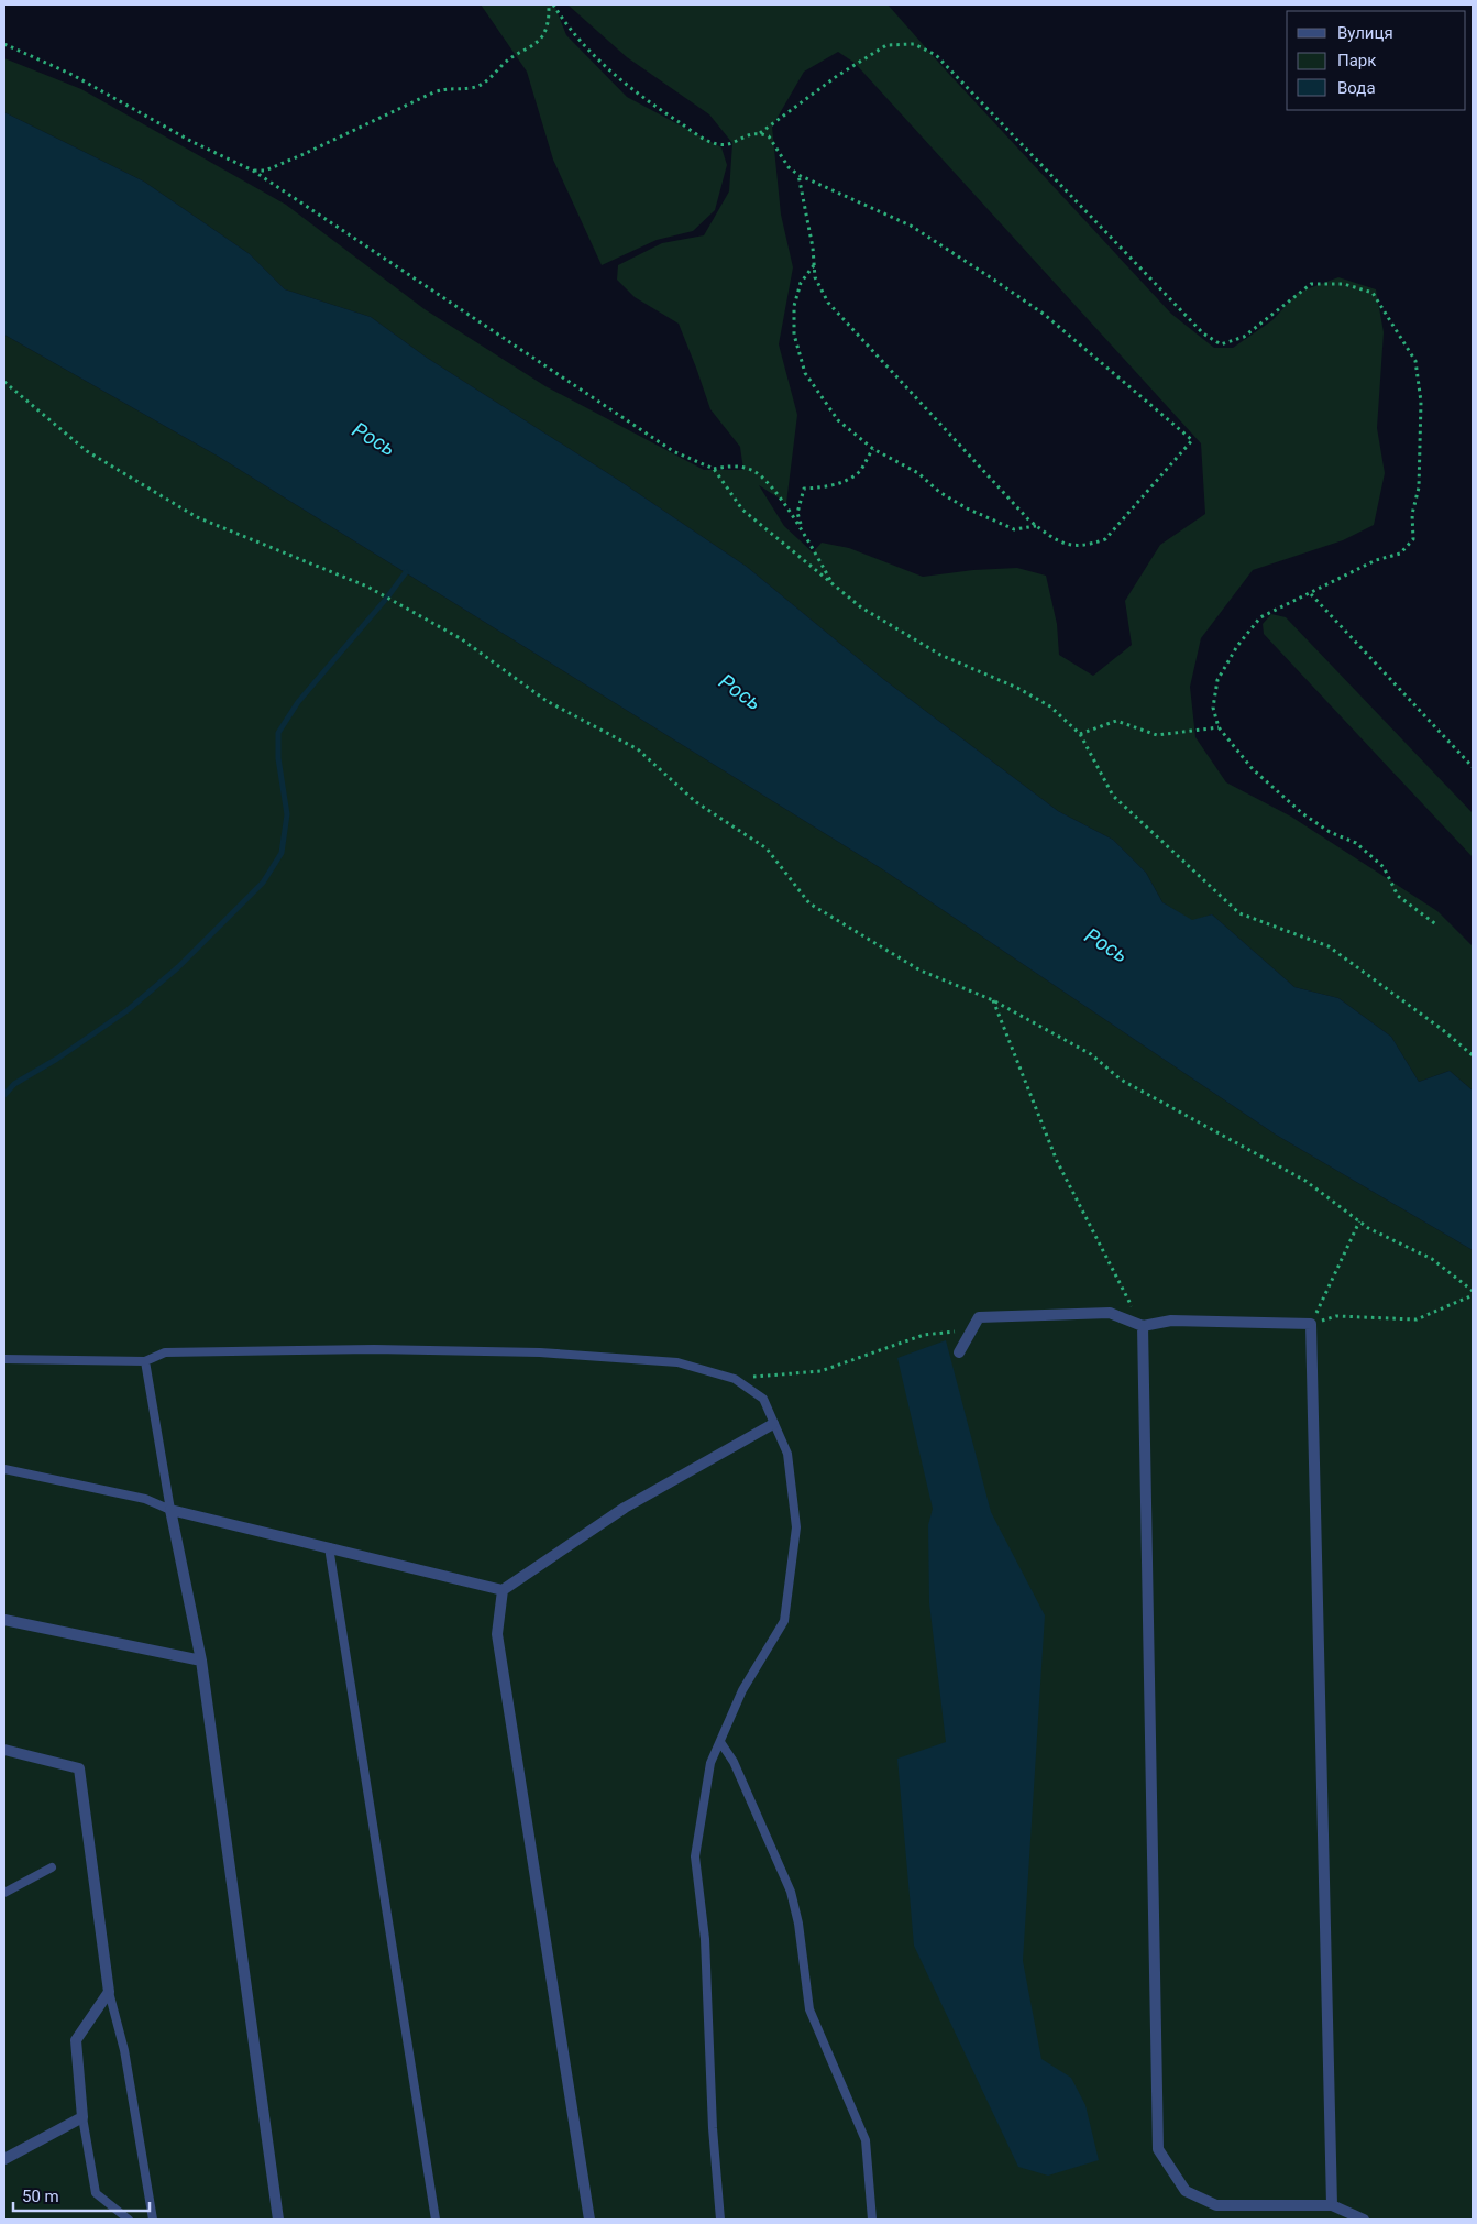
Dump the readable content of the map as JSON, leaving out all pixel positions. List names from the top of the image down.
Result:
{
  "water": ["Рось"],
  "legend": ["Вулиця", "Парк", "Вода"],
  "scale_bar": "50 m"
}
